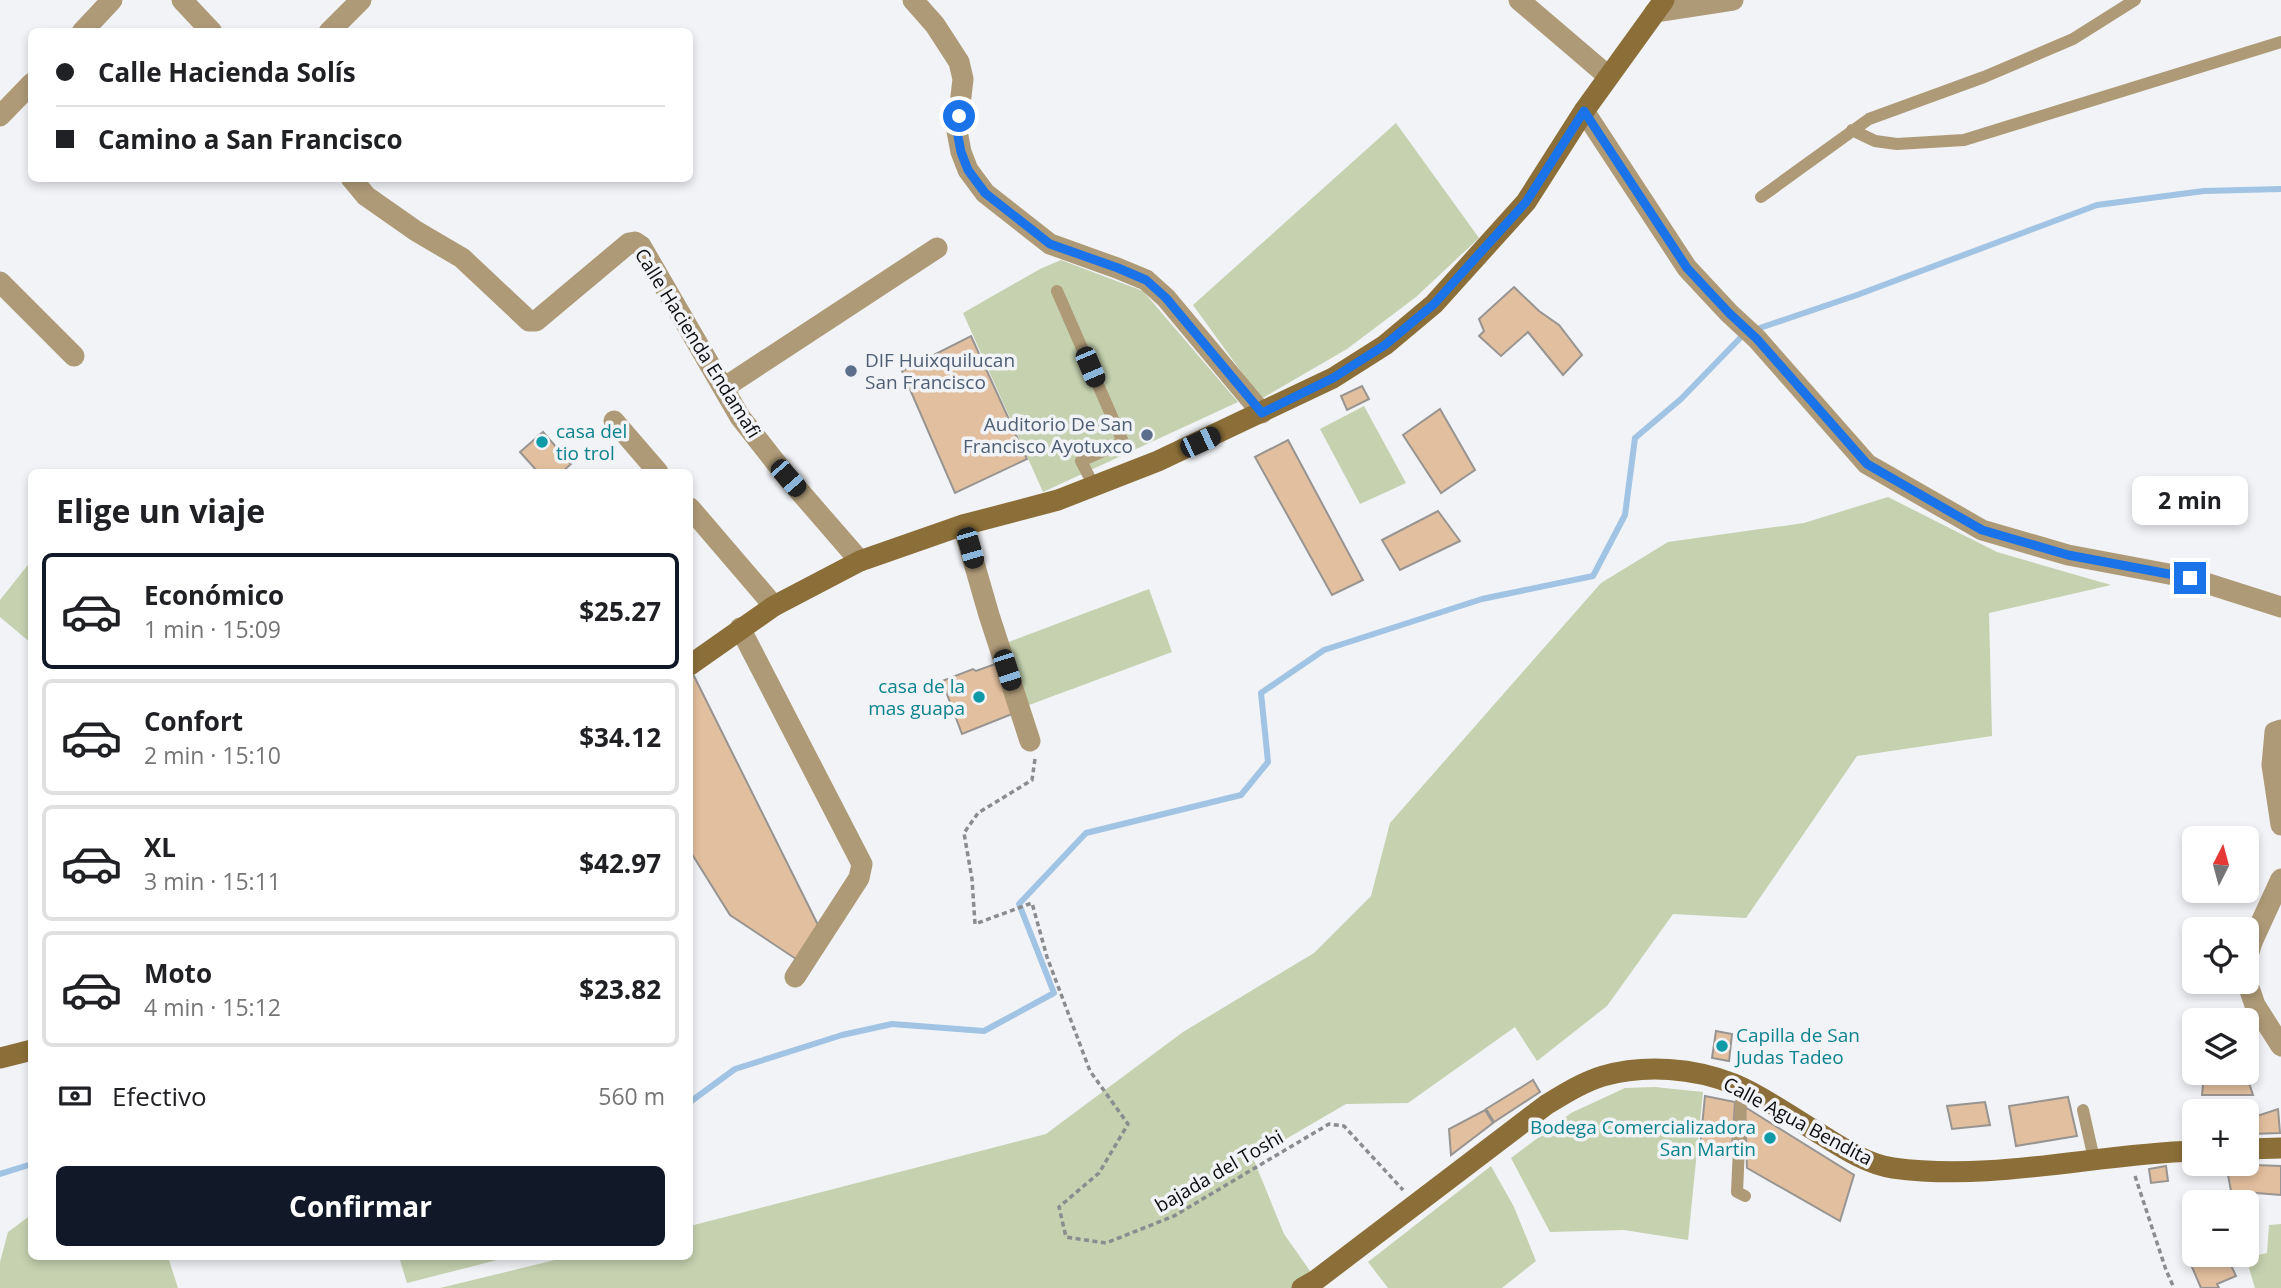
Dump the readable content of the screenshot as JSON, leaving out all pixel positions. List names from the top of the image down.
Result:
{
  "streets": {
    "main road": ["Calle Agua Bendita"],
    "street": ["Calle Hacienda Endamafi"],
    "path": ["bajada del Toshi"]
  },
  "places": [
    "DIF Huixquilucan San Francisco",
    "Auditorio De San Francisco Ayotuxco",
    "casa del tio trol",
    "casa de la mas guapa",
    "Capilla de San Judas Tadeo",
    "Bodega Comercializadora San Martin"
  ],
  "north": "top",
  "page": {
    "banner": ["Calle Hacienda Solís", "Camino a San Francisco"],
    "heading": "Elige un viaje",
    "bubble": "2 min",
    "list": [
      {
        "name": "Económico",
        "note": "1 min · 15:09",
        "value": "$25.27"
      },
      {
        "name": "Confort",
        "note": "2 min · 15:10",
        "value": "$34.12"
      },
      {
        "name": "XL",
        "note": "3 min · 15:11",
        "value": "$42.97"
      },
      {
        "name": "Moto",
        "note": "4 min · 15:12",
        "value": "$23.82"
      }
    ],
    "map_buttons": ["+", "−"],
    "pay": ["Efectivo", "560 m"],
    "buttons": "Confirmar"
  }
}
